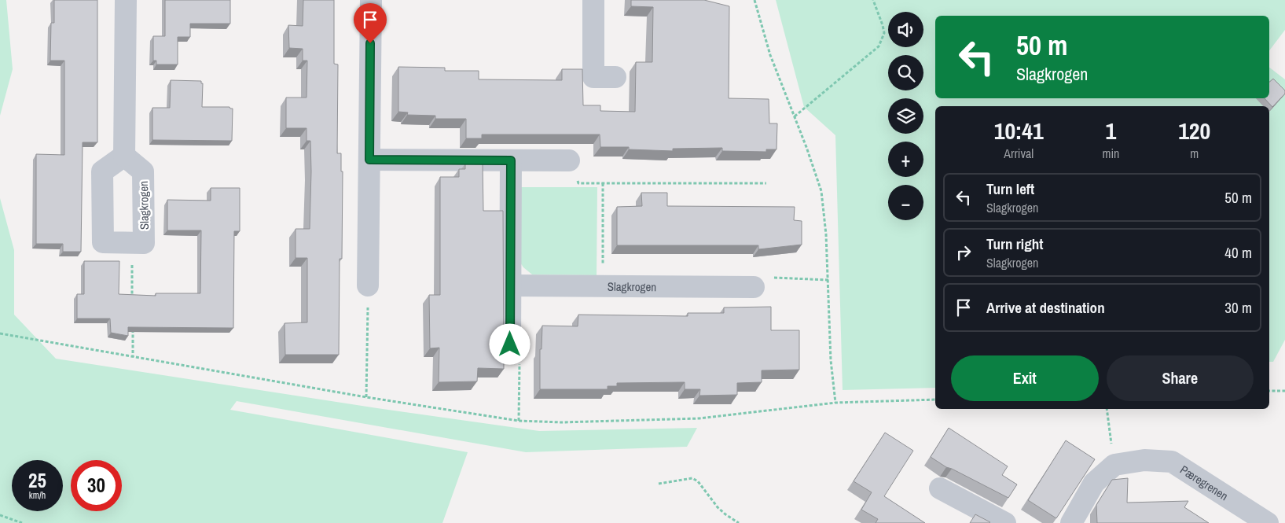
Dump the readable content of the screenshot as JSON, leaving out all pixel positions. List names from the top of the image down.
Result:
{
  "streets": {
    "street": ["Slagkrogen", "Pæregrenen"]
  },
  "page": {
    "map_buttons": ["+", "−"],
    "turn": ["50 m", "Slagkrogen"],
    "eta": [
      "10:41",
      "Arrival",
      "1",
      "min",
      "120",
      "m"
    ],
    "list": [
      {
        "name": "Turn left",
        "note": "Slagkrogen",
        "value": "50 m"
      },
      {
        "name": "Turn right",
        "note": "Slagkrogen",
        "value": "40 m"
      },
      {
        "name": "Arrive at destination",
        "value": "30 m"
      }
    ],
    "buttons": ["Exit", "Share"],
    "speed": "25 km/h",
    "limit": "30"
  }
}
